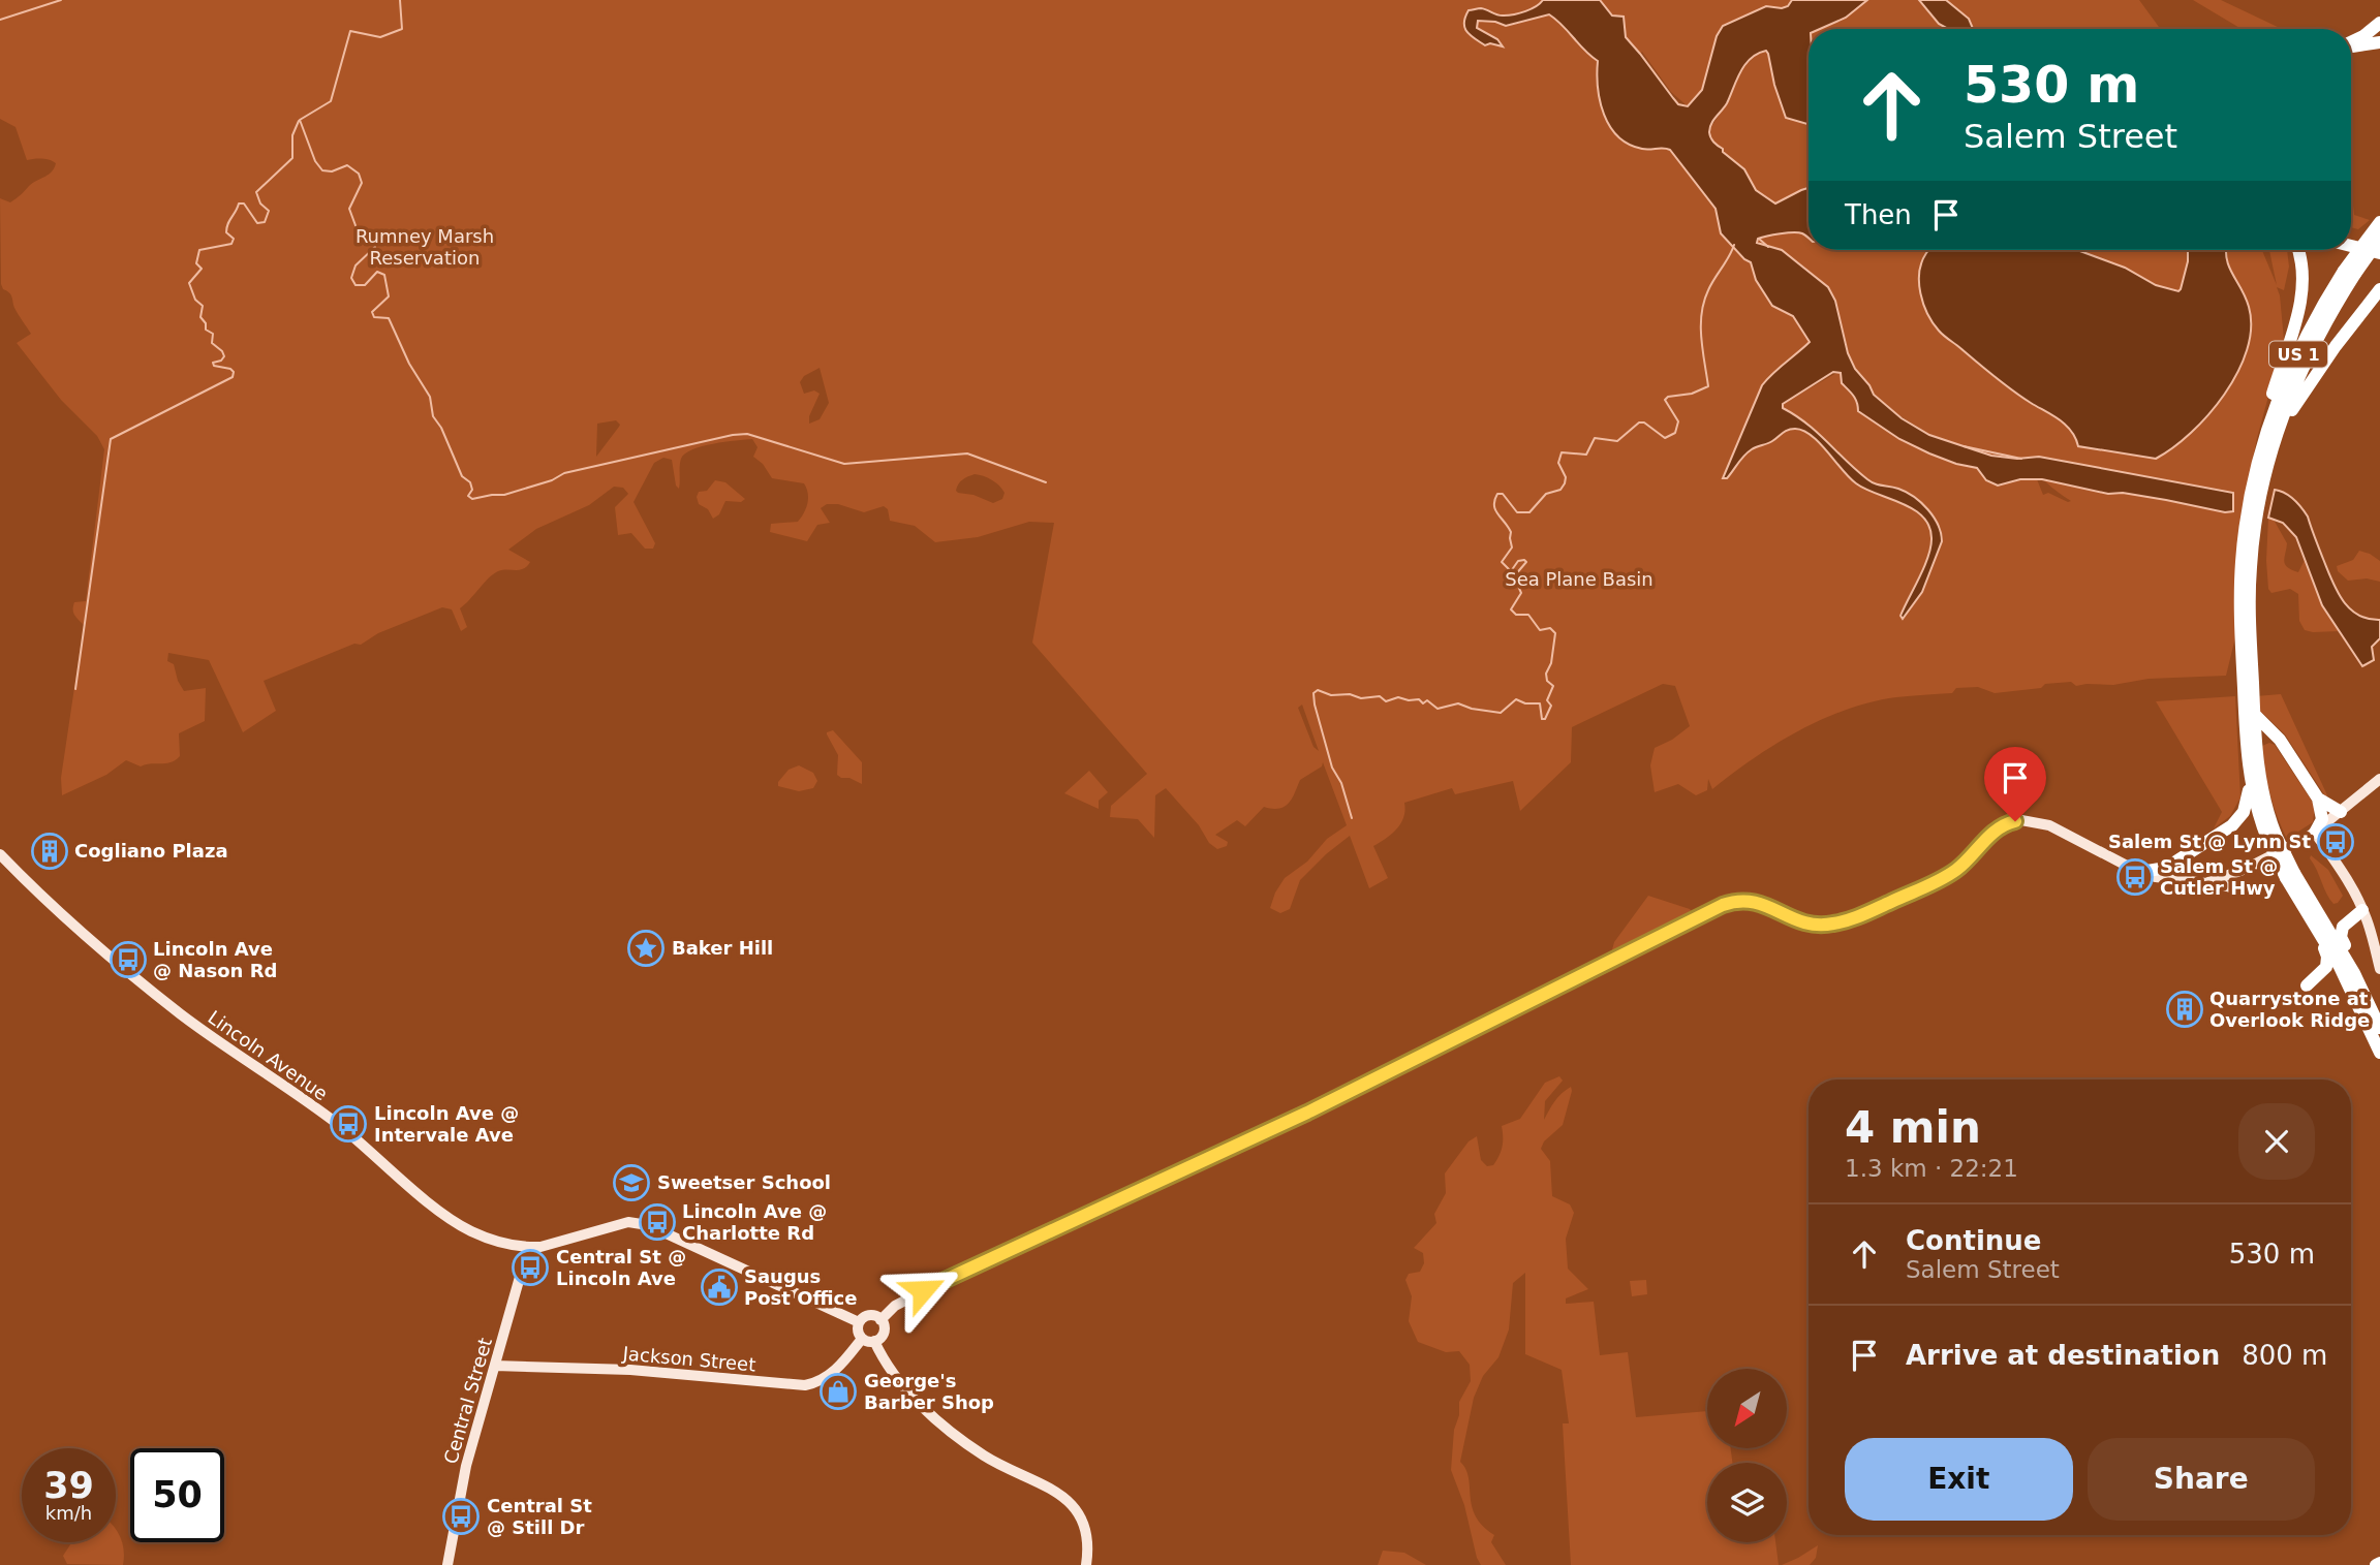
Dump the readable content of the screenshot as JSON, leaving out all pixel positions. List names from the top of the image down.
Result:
{
  "streets": {
    "highway": ["US 1"],
    "main road": ["Lincoln Avenue", "Jackson Street", "Central Street"]
  },
  "crossings": [
    ["Lincoln Avenue", "Jackson Street"],
    ["Lincoln Avenue", "Central Street"],
    ["Jackson Street", "Central Street"]
  ],
  "parks": ["Rumney Marsh Reservation", "Sea Plane Basin"],
  "places": {
    "bus stop": [
      "Salem St @ Lynn St",
      "Salem St @ Cutler Hwy",
      "Lincoln Ave @ Nason Rd",
      "Lincoln Ave @ Intervale Ave",
      "Lincoln Ave @ Charlotte Rd",
      "Central St @ Lincoln Ave",
      "Central St @ Still Dr"
    ],
    "building": ["Cogliano Plaza", "Quarrystone at Overlook Ridge"],
    "place": ["Baker Hill"],
    "school or university": ["Sweetser School"],
    "public building": ["Saugus Post Office"],
    "shop": ["George's Barber Shop"]
  },
  "north": "bottom left",
  "page": {
    "turn": ["530 m", "Salem Street"],
    "then": "Then",
    "heading": ["4 min", "1.3 km · 22:21"],
    "list": [
      {
        "name": "Continue",
        "note": "Salem Street",
        "value": "530 m"
      },
      {
        "name": "Arrive at destination",
        "value": "800 m"
      }
    ],
    "buttons": ["Exit", "Share"],
    "speed": "39 km/h",
    "limit": "50"
  }
}
